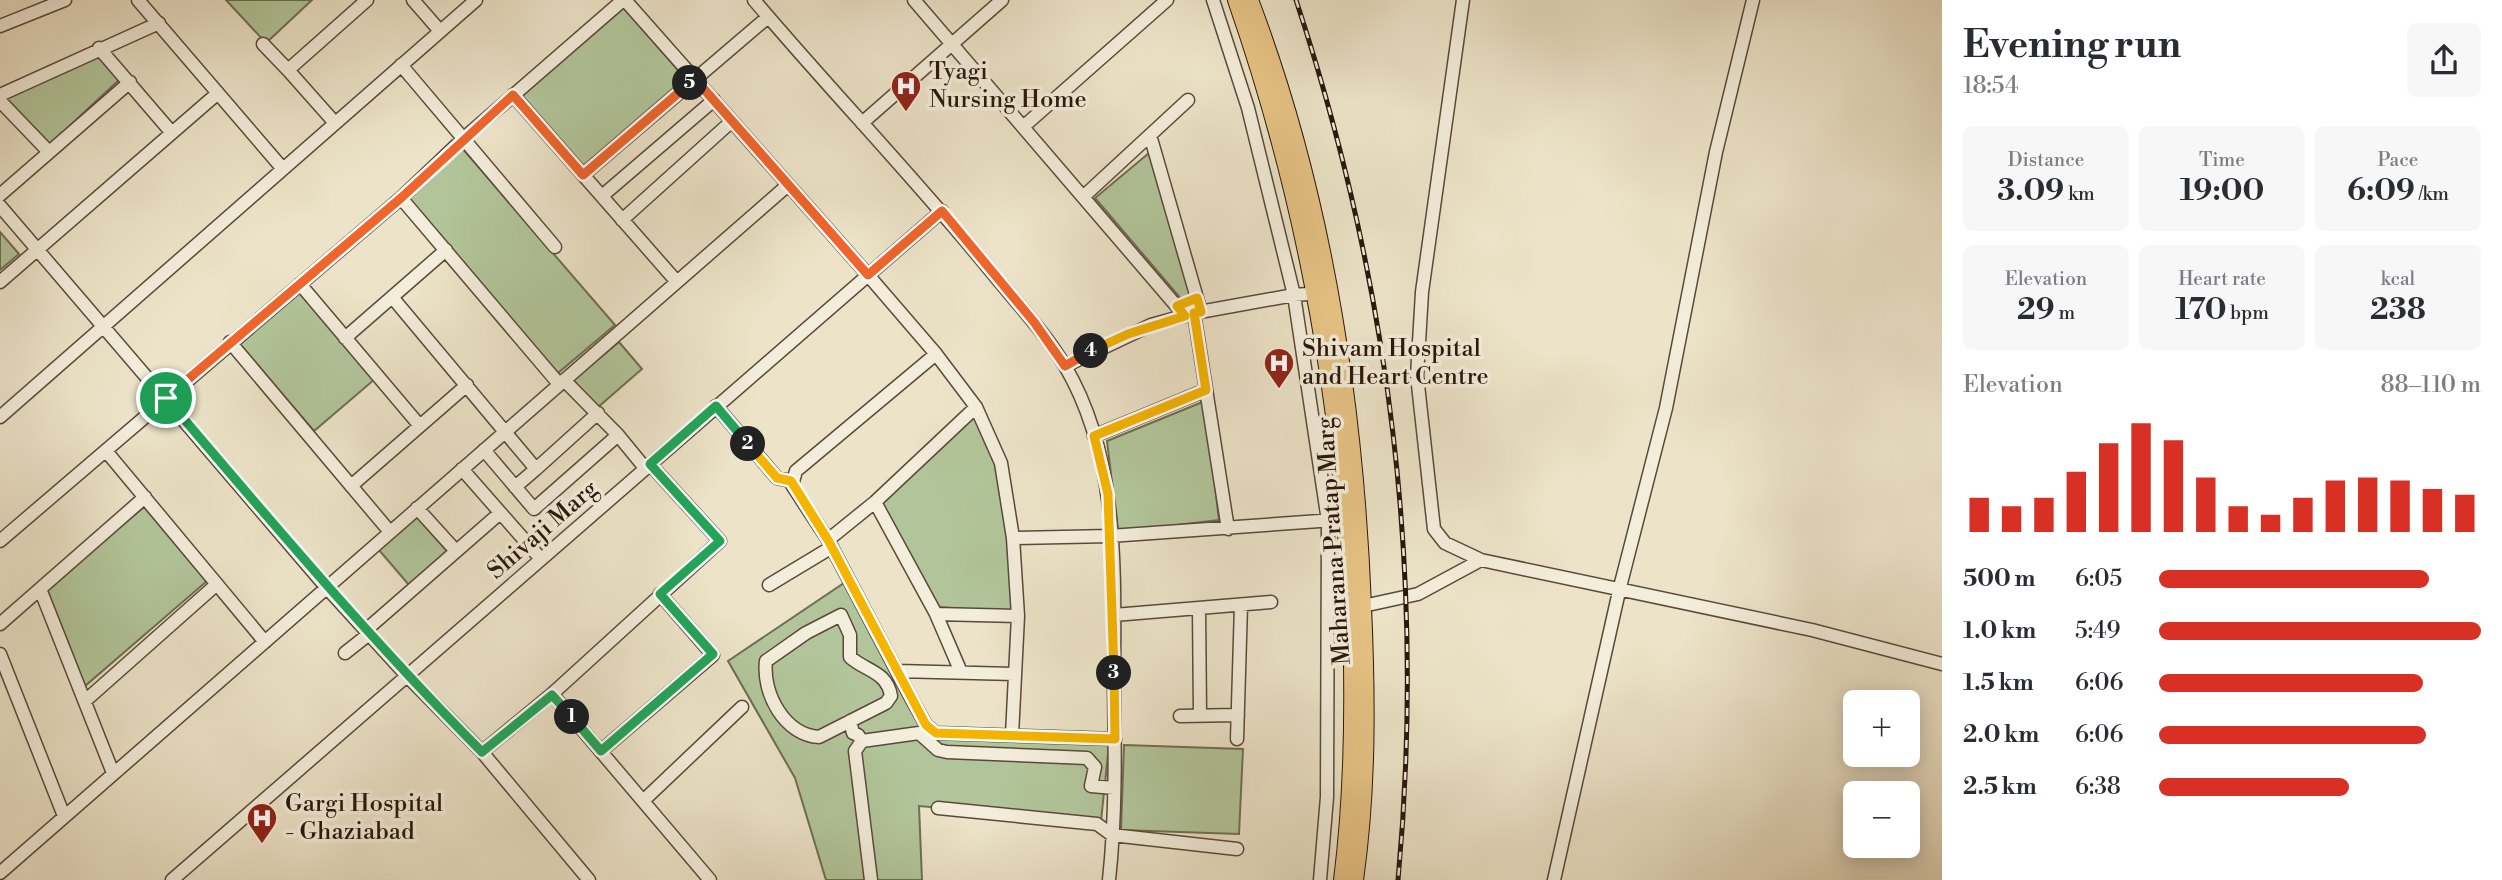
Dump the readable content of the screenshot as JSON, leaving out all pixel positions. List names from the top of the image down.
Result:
{
  "streets": {
    "main road": ["Maharana Pratap Marg"],
    "street": ["Shivaji Marg"]
  },
  "places": {
    "hospital": ["Tyagi Nursing Home", "Shivam Hospital and Heart Centre", "Gargi Hospital - Ghaziabad"]
  },
  "page": {
    "heading": ["Evening run", "18:54"],
    "pins": [
      "5",
      "4",
      "2",
      "3",
      "1"
    ],
    "stats": [
      ["Distance", "3.09 km"],
      ["Time", "19:00"],
      ["Pace", "6:09 /km"],
      ["Elevation", "29 m"],
      ["Heart rate", "170 bpm"],
      ["kcal", "238"]
    ],
    "chart": ["Elevation", "88–110 m"],
    "list": [
      {
        "name": "500 m",
        "note": "6:05"
      },
      {
        "name": "1.0 km",
        "note": "5:49"
      },
      {
        "name": "1.5 km",
        "note": "6:06"
      },
      {
        "name": "2.0 km",
        "note": "6:06"
      },
      {
        "name": "2.5 km",
        "note": "6:38"
      }
    ],
    "map_buttons": ["+", "−"]
  }
}
